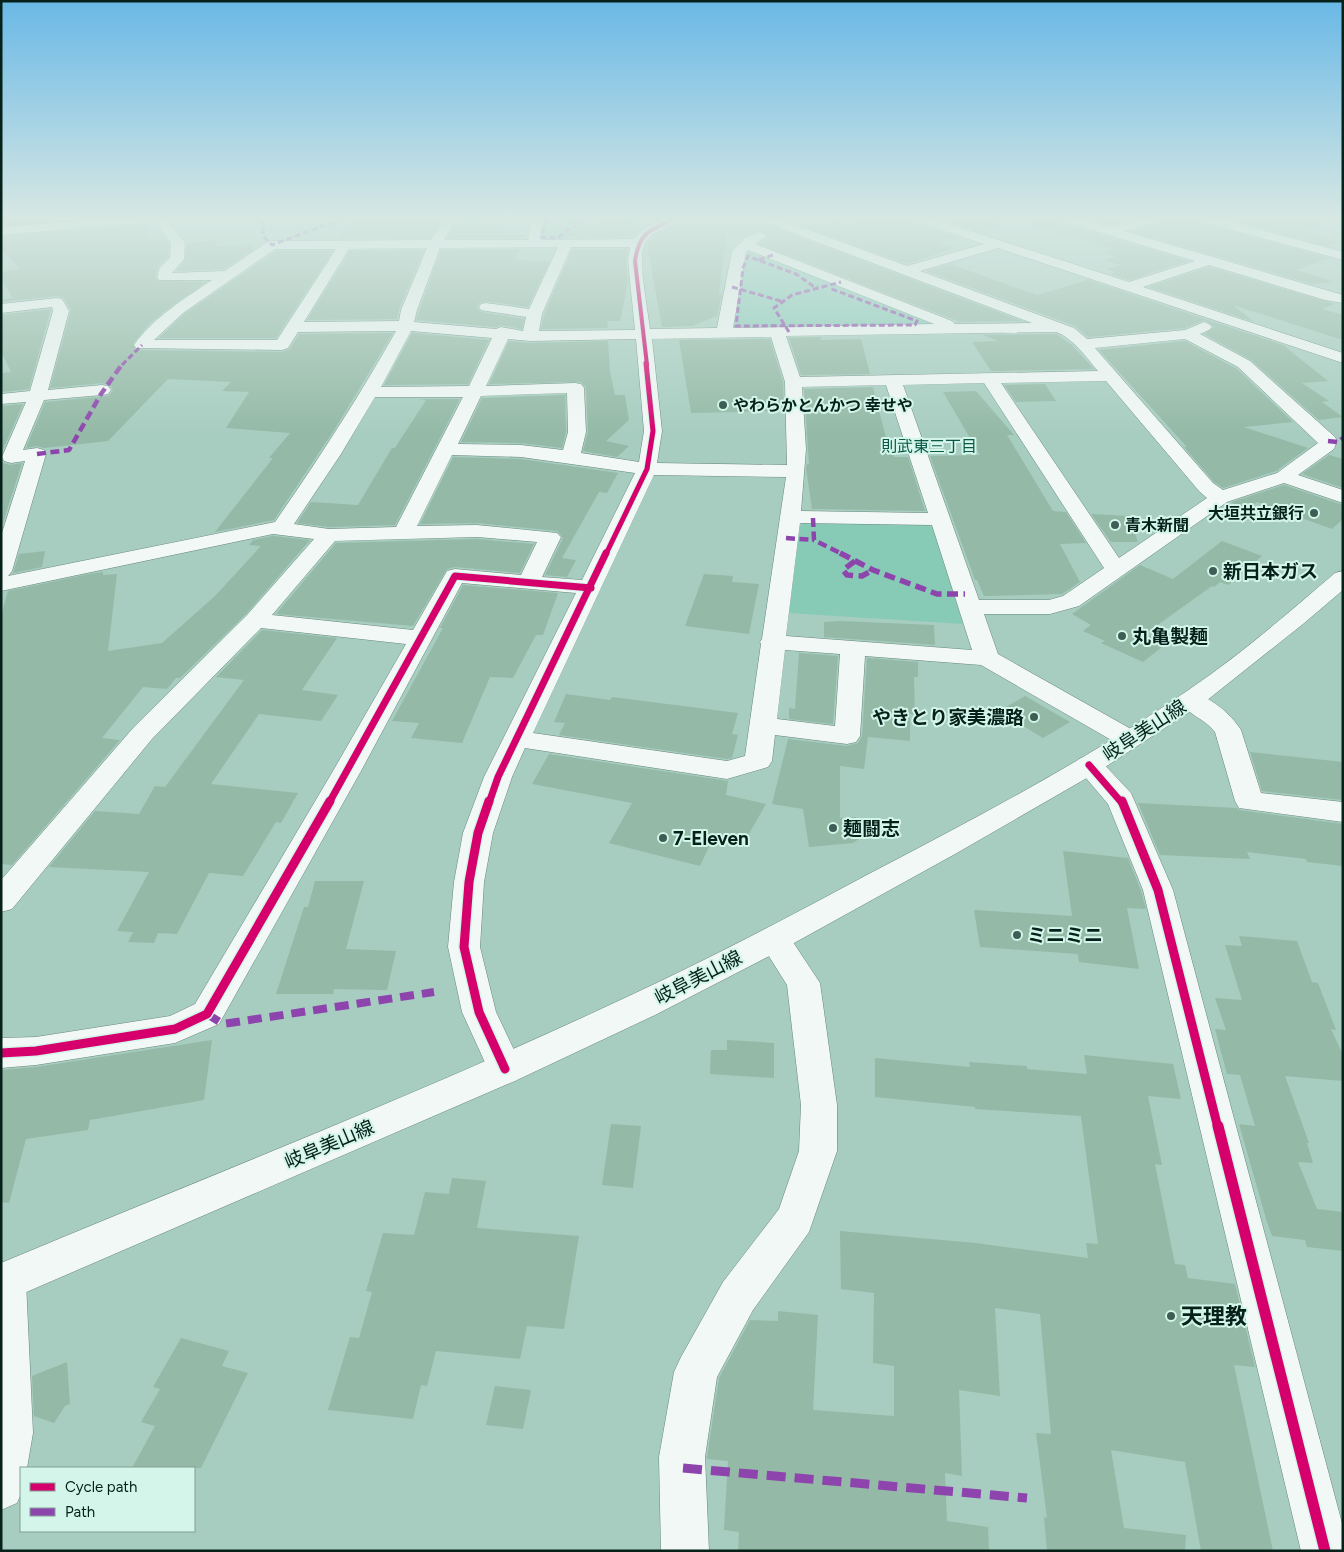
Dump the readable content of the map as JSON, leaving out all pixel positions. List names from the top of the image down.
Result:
{
  "streets": {
    "street": ["岐阜美山線"]
  },
  "districts": ["則武東三丁目"],
  "places": [
    "やわらかとんかつ 幸せや",
    "大垣共立銀行",
    "青木新聞",
    "新日本ガス",
    "丸亀製麺",
    "やきとり家美濃路",
    "麺闘志",
    "7-Eleven",
    "ミニミニ",
    "天理教"
  ],
  "legend": ["Cycle path", "Path"]
}
